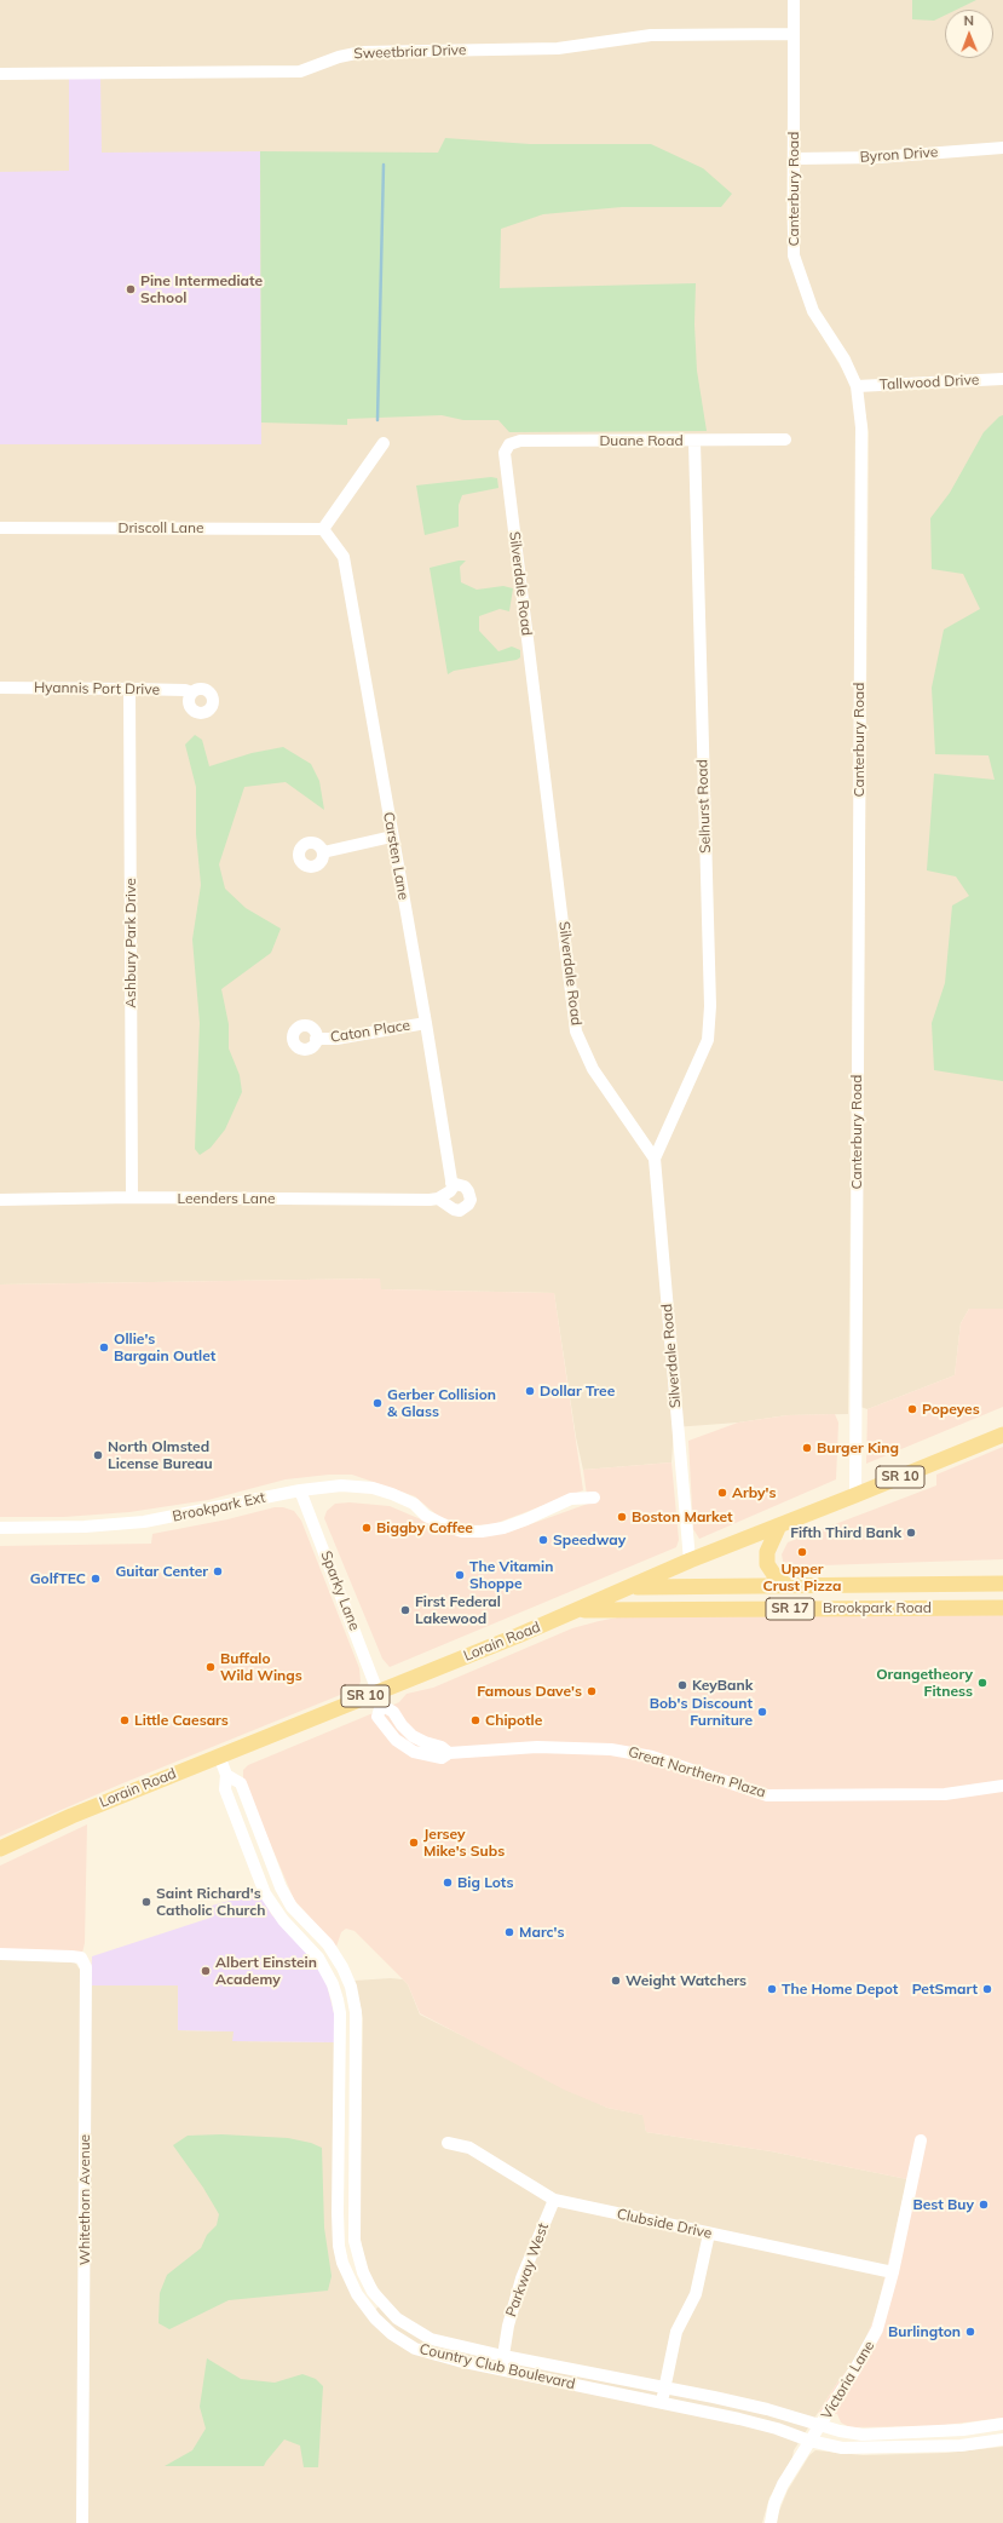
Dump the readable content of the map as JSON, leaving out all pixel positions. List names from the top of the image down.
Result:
{
  "streets": {
    "main road": [
      "SR 10",
      "Brookpark Road",
      "SR 17",
      "Lorain Road"
    ],
    "street": [
      "Sweetbriar Drive",
      "Byron Drive",
      "Canterbury Road",
      "Tallwood Drive",
      "Duane Road",
      "Driscoll Lane",
      "Silverdale Road",
      "Hyannis Port Drive",
      "Selhurst Road",
      "Carsten Lane",
      "Ashbury Park Drive",
      "Caton Place",
      "Leenders Lane",
      "Brookpark Ext",
      "Sparky Lane",
      "Great Northern Plaza",
      "Whitethorn Avenue",
      "Clubside Drive",
      "Parkway West",
      "Country Club Boulevard",
      "Victoria Lane"
    ]
  },
  "crossings": [
    ["Sweetbriar Drive", "Canterbury Road"],
    ["Byron Drive", "Canterbury Road"],
    ["Canterbury Road", "Tallwood Drive"],
    ["Canterbury Road", "Lorain Road"],
    ["Duane Road", "Silverdale Road"],
    ["Duane Road", "Selhurst Road"],
    ["Driscoll Lane", "Carsten Lane"],
    ["Silverdale Road", "Selhurst Road"],
    ["Silverdale Road", "Lorain Road"],
    ["Hyannis Port Drive", "Ashbury Park Drive"],
    ["Carsten Lane", "Caton Place"],
    ["Carsten Lane", "Leenders Lane"],
    ["Ashbury Park Drive", "Leenders Lane"],
    ["Brookpark Ext", "Sparky Lane"],
    ["Sparky Lane", "Lorain Road"],
    ["Sparky Lane", "Great Northern Plaza"],
    ["Brookpark Road", "Lorain Road"],
    ["Lorain Road", "Great Northern Plaza"],
    ["Lorain Road", "Country Club Boulevard"],
    ["Clubside Drive", "Parkway West"],
    ["Clubside Drive", "Victoria Lane"],
    ["Parkway West", "Country Club Boulevard"],
    ["Country Club Boulevard", "Victoria Lane"]
  ],
  "places": [
    "Pine Intermediate School",
    "Ollie's Bargain Outlet",
    "Dollar Tree",
    "Gerber Collision & Glass",
    "Popeyes",
    "Burger King",
    "North Olmsted License Bureau",
    "Arby's",
    "Boston Market",
    "Biggby Coffee",
    "Fifth Third Bank",
    "Speedway",
    "Upper Crust Pizza",
    "Guitar Center",
    "The Vitamin Shoppe",
    "GolfTEC",
    "First Federal Lakewood",
    "Buffalo Wild Wings",
    "Orangetheory Fitness",
    "KeyBank",
    "Famous Dave's",
    "Bob's Discount Furniture",
    "Little Caesars",
    "Chipotle",
    "Jersey Mike's Subs",
    "Big Lots",
    "Saint Richard's Catholic Church",
    "Marc's",
    "Albert Einstein Academy",
    "Weight Watchers",
    "The Home Depot",
    "PetSmart",
    "Best Buy",
    "Burlington"
  ],
  "north": "top"
}
